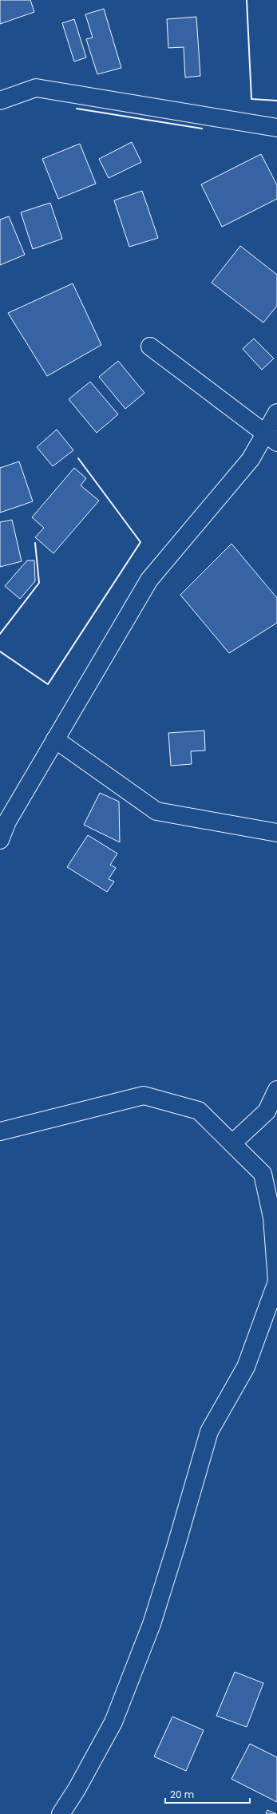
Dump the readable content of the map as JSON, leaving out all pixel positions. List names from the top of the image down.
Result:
{
  "scale_bar": "20 m"
}
